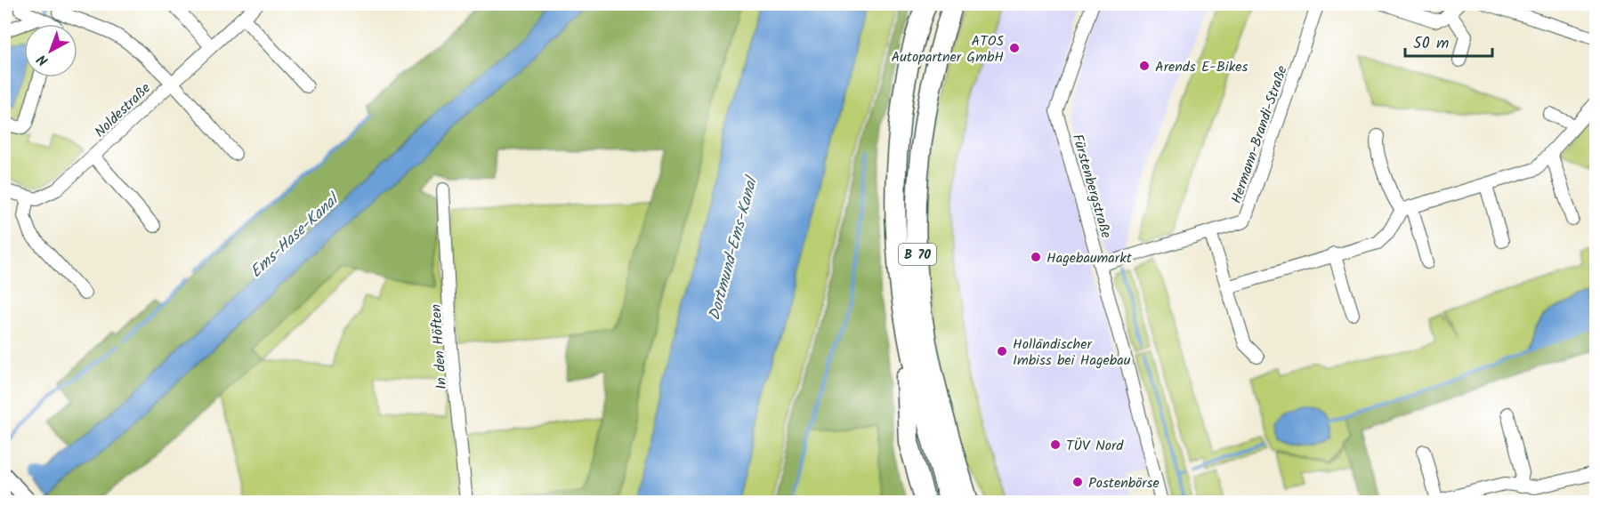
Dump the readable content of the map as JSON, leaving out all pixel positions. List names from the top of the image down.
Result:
{
  "streets": {
    "highway": ["B 70"],
    "street": [
      "Noldestraße",
      "Hermann-Brandi-Straße",
      "Fürstenbergstraße",
      "In den Höften"
    ]
  },
  "crossings": [
    ["Hermann-Brandi-Straße", "Fürstenbergstraße"]
  ],
  "water": ["Ems-Hase-Kanal", "Dortmund-Ems-Kanal"],
  "places": [
    "ATOS Autopartner GmbH",
    "Arends E-Bikes",
    "Hagebaumarkt",
    "Holländischer Imbiss bei Hagebau",
    "TÜV Nord",
    "Postenbörse"
  ],
  "scale_bar": "50 m",
  "north": "bottom left"
}
